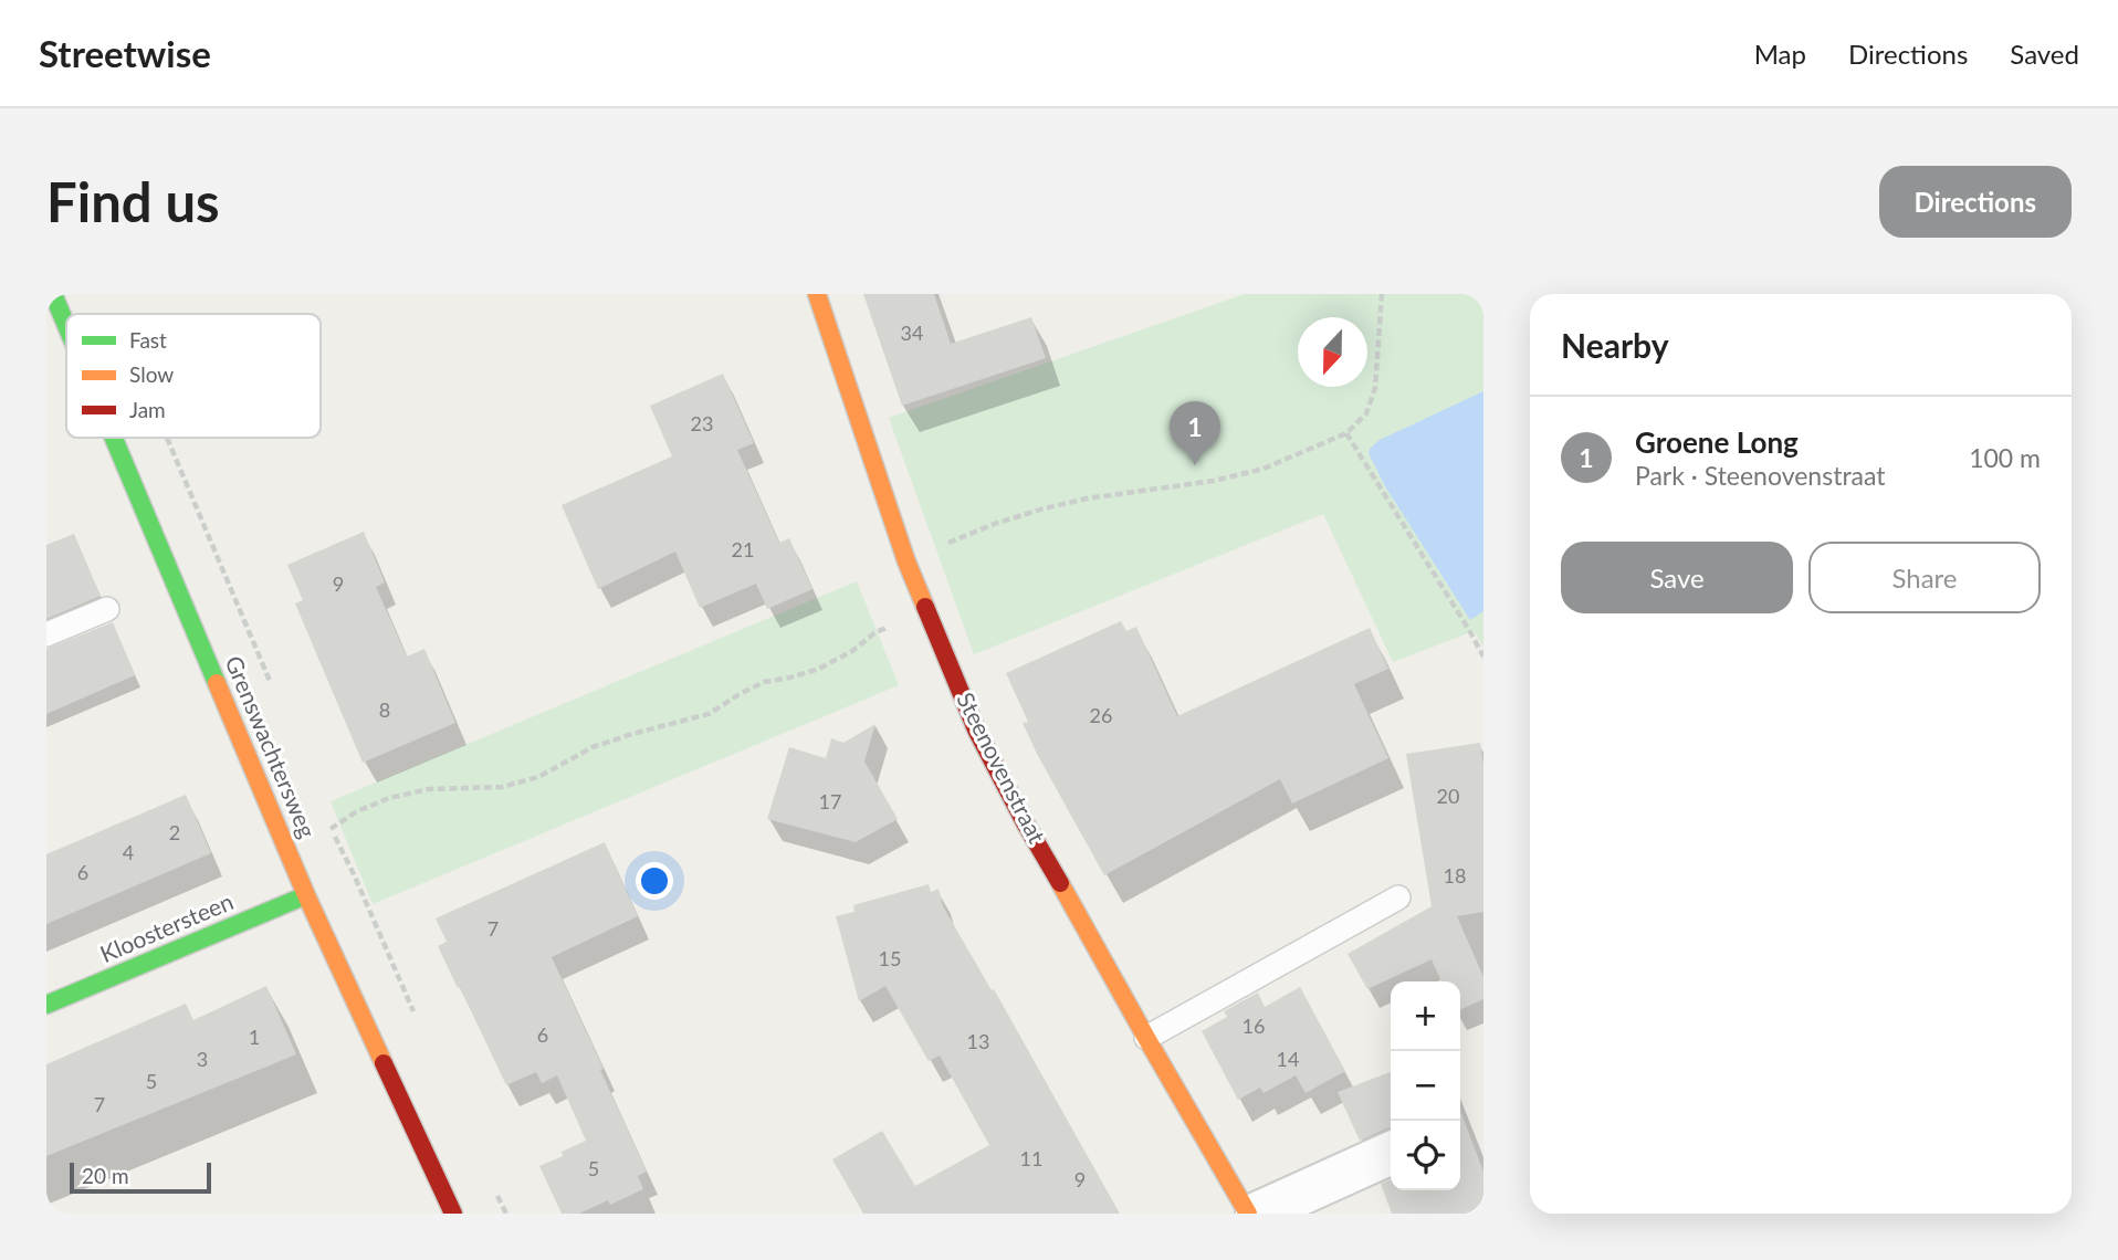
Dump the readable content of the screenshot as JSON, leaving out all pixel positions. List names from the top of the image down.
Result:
{
  "streets": {
    "street": ["Grenswachtersweg", "Steenovenstraat", "Kloostersteen"]
  },
  "crossings": [
    ["Grenswachtersweg", "Kloostersteen"]
  ],
  "house_numbers": [
    "34",
    "23",
    "21",
    "9",
    "8",
    "26",
    "20",
    "17",
    "2",
    "4",
    "6",
    "18",
    "7",
    "15",
    "16",
    "6",
    "1",
    "13",
    "3",
    "14",
    "5",
    "7",
    "11",
    "5",
    "9"
  ],
  "legend": ["Fast", "Slow", "Jam"],
  "scale_bar": "20 m",
  "north": "bottom",
  "page": {
    "header": "Streetwise",
    "nav": ["Map", "Directions", "Saved"],
    "buttons": [
      "Directions",
      ["Save", "Share"]
    ],
    "title": "Find us",
    "heading": "Nearby",
    "list": [
      {
        "mark": "1",
        "name": "Groene Long",
        "note": "Park · Steenovenstraat",
        "value": "100 m"
      }
    ],
    "pins": "1",
    "map_buttons": ["+", "−"],
    "scale": "20 m"
  }
}
